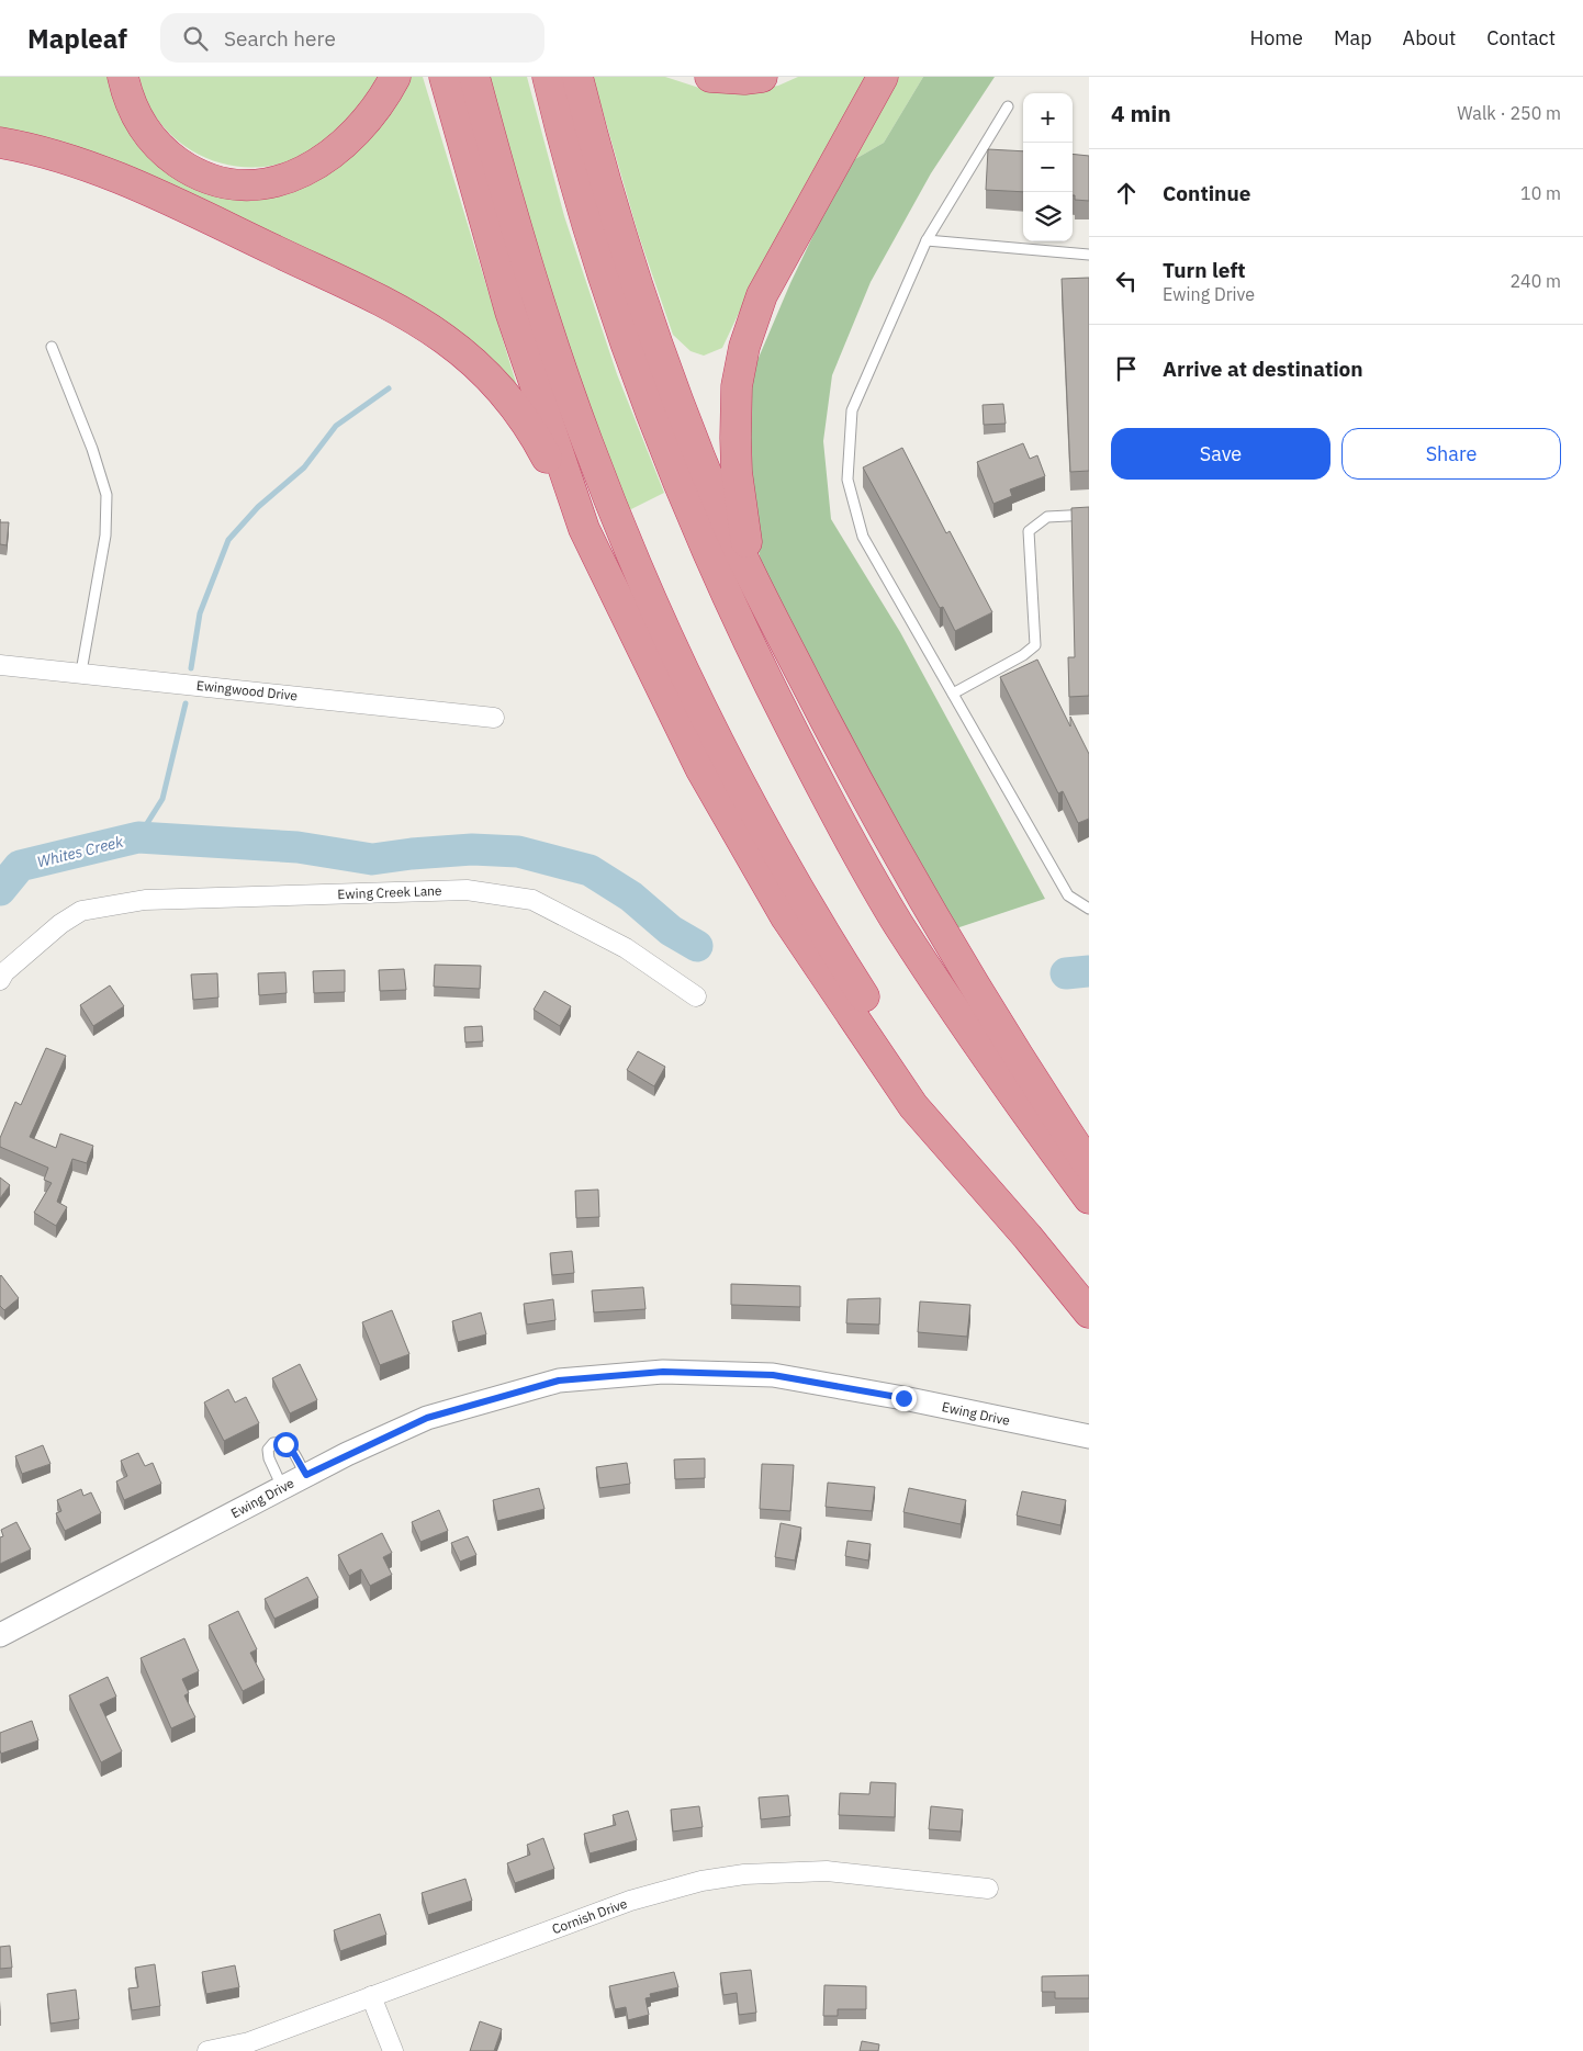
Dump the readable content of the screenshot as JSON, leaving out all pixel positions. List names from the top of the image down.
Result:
{
  "streets": {
    "street": [
      "Ewingwood Drive",
      "Ewing Creek Lane",
      "Ewing Drive",
      "Cornish Drive"
    ]
  },
  "water": ["Whites Creek"],
  "page": {
    "header": "Mapleaf",
    "search": "Search here",
    "nav": [
      "Home",
      "Map",
      "About",
      "Contact"
    ],
    "heading": ["4 min", "Walk · 250 m"],
    "map_buttons": ["+", "−"],
    "list": [
      ["Continue", "10 m"],
      ["Turn left", "Ewing Drive", "240 m"],
      "Arrive at destination"
    ],
    "buttons": ["Save", "Share"]
  }
}
